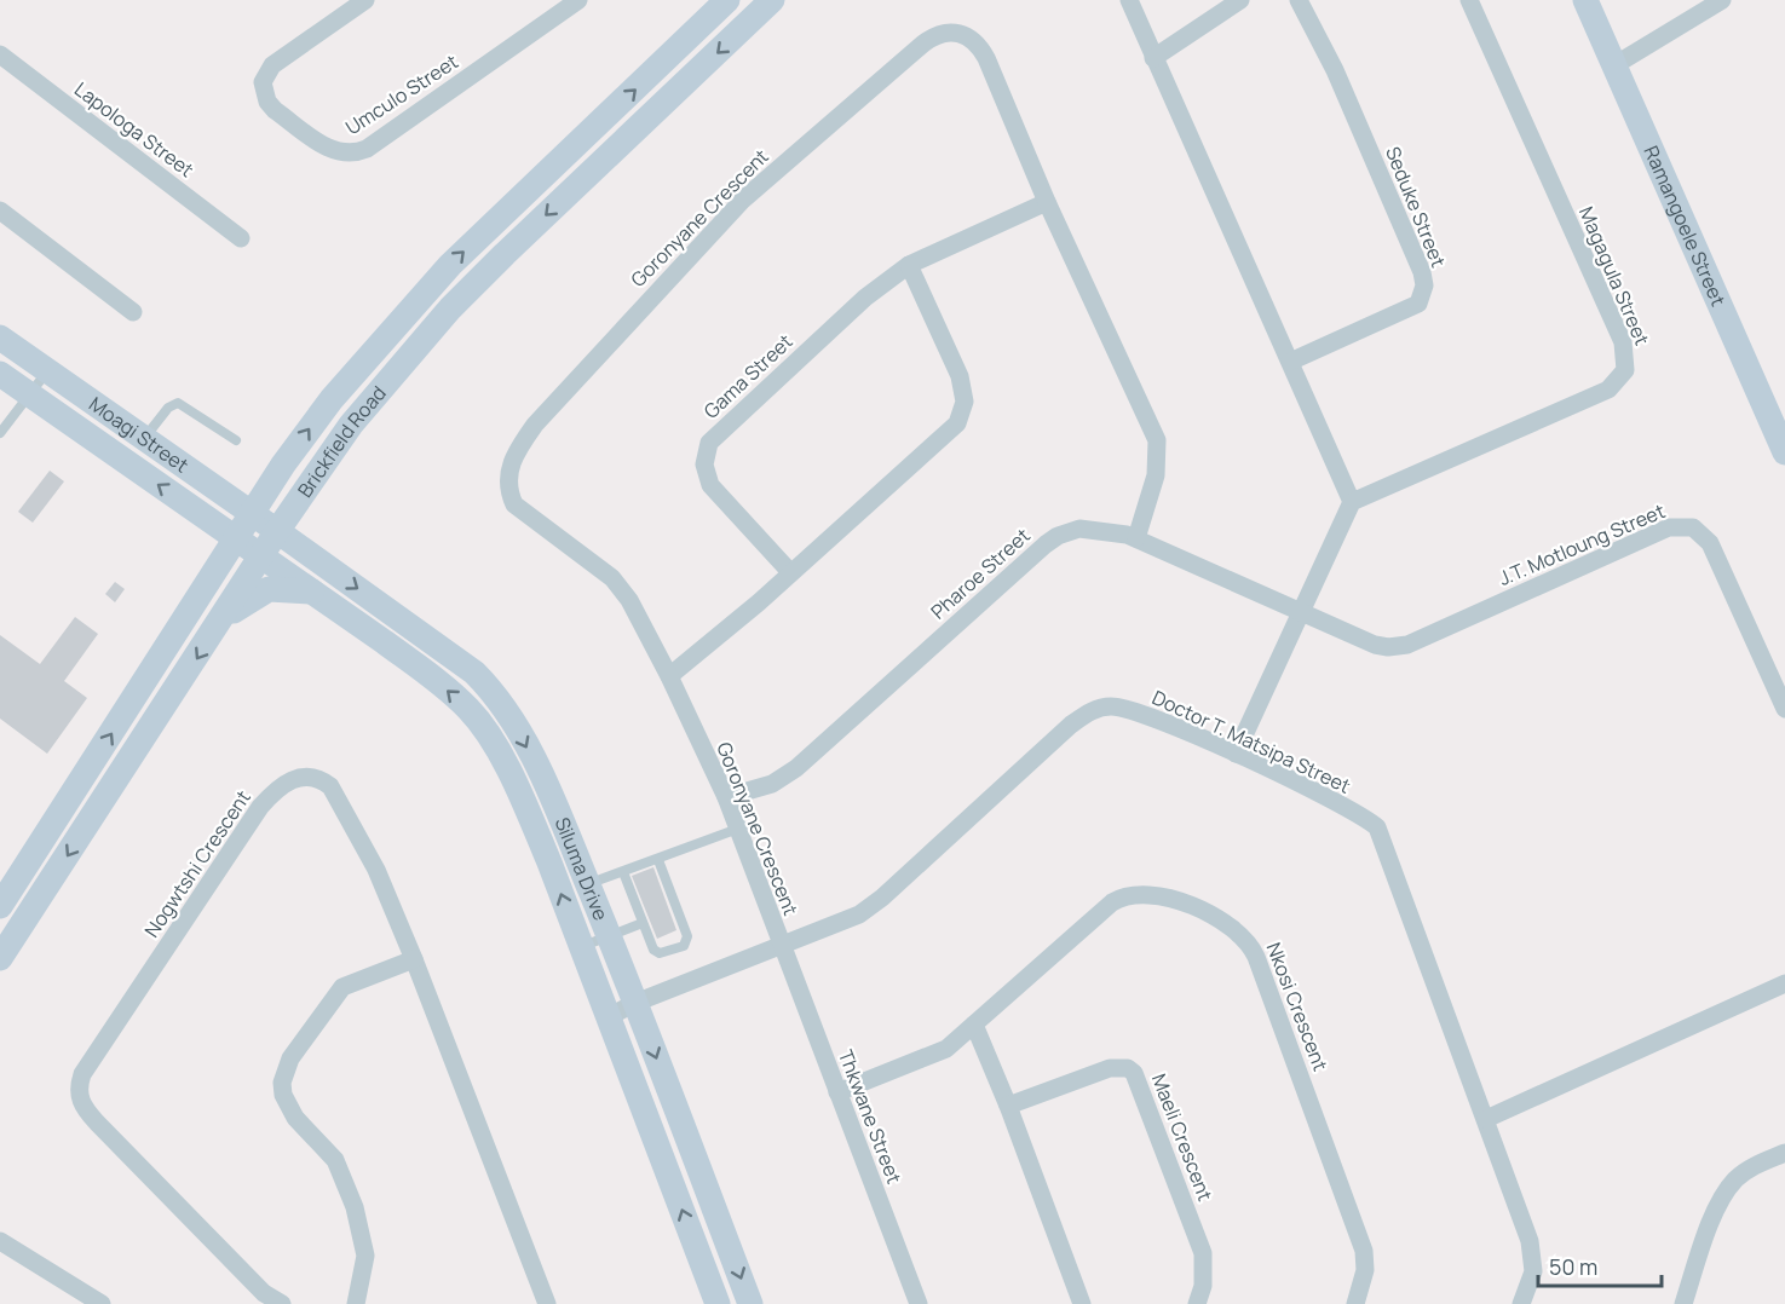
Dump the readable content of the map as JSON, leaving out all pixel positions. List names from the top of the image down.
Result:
{
  "streets": {
    "street": [
      "Umculo Street",
      "Lapologa Street",
      "Seduke Street",
      "Goronyane Crescent",
      "Ramangoele Street",
      "Magagula Street",
      "Gama Street",
      "Moagi Street",
      "Brickfield Road",
      "J.T. Motloung Street",
      "Pharoe Street",
      "Doctor T. Matsipa Street",
      "Nogwtshi Crescent",
      "Siluma Drive",
      "Nkosi Crescent",
      "Thkwane Street",
      "Maeli Crescent"
    ]
  },
  "crossings": [
    ["Goronyane Crescent", "Gama Street"],
    ["Goronyane Crescent", "Pharoe Street"],
    ["Goronyane Crescent", "Doctor T. Matsipa Street"],
    ["Goronyane Crescent", "Thkwane Street"],
    ["Moagi Street", "Brickfield Road"],
    ["Moagi Street", "Siluma Drive"],
    ["Brickfield Road", "Siluma Drive"],
    ["J.T. Motloung Street", "Pharoe Street"],
    ["Doctor T. Matsipa Street", "Siluma Drive"],
    ["Doctor T. Matsipa Street", "Thkwane Street"],
    ["Nkosi Crescent", "Thkwane Street"]
  ],
  "scale_bar": "50 m"
}
